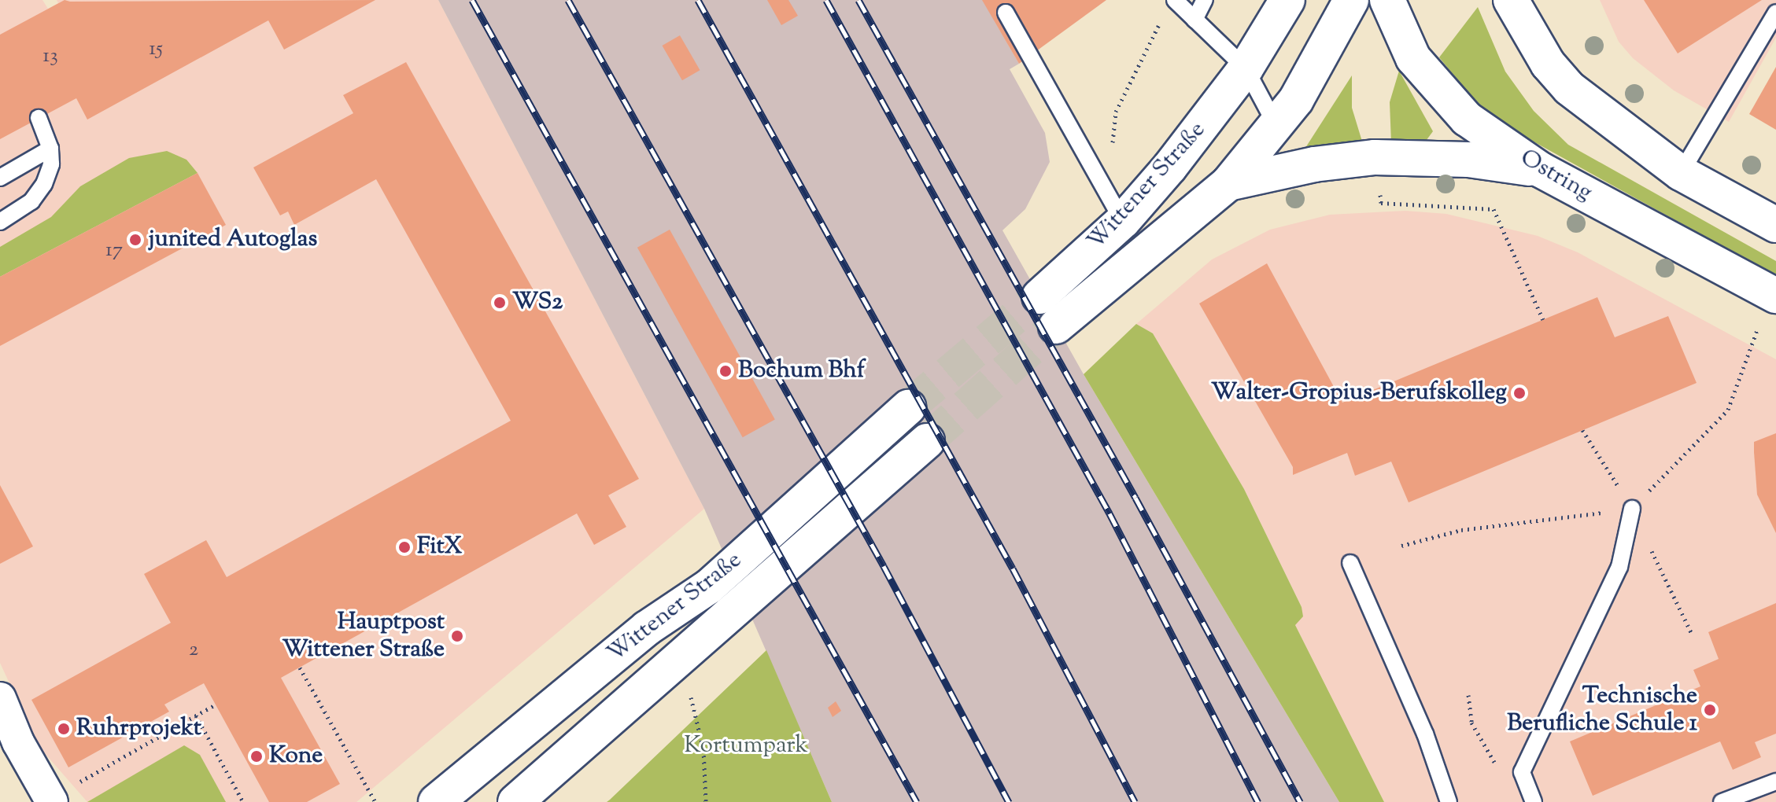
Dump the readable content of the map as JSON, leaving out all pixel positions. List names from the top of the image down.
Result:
{
  "streets": {
    "main road": ["Ostring", "Wittener Straße"]
  },
  "parks": ["Kortumpark"],
  "places": [
    "junited Autoglas",
    "WS2",
    "Bochum Bhf",
    "Walter-Gropius-Berufskolleg",
    "FitX",
    "Hauptpost Wittener Straße",
    "Technische Berufliche Schule 1",
    "Ruhrprojekt",
    "Kone"
  ],
  "house_numbers": [
    "15",
    "13",
    "17",
    "2"
  ]
}
